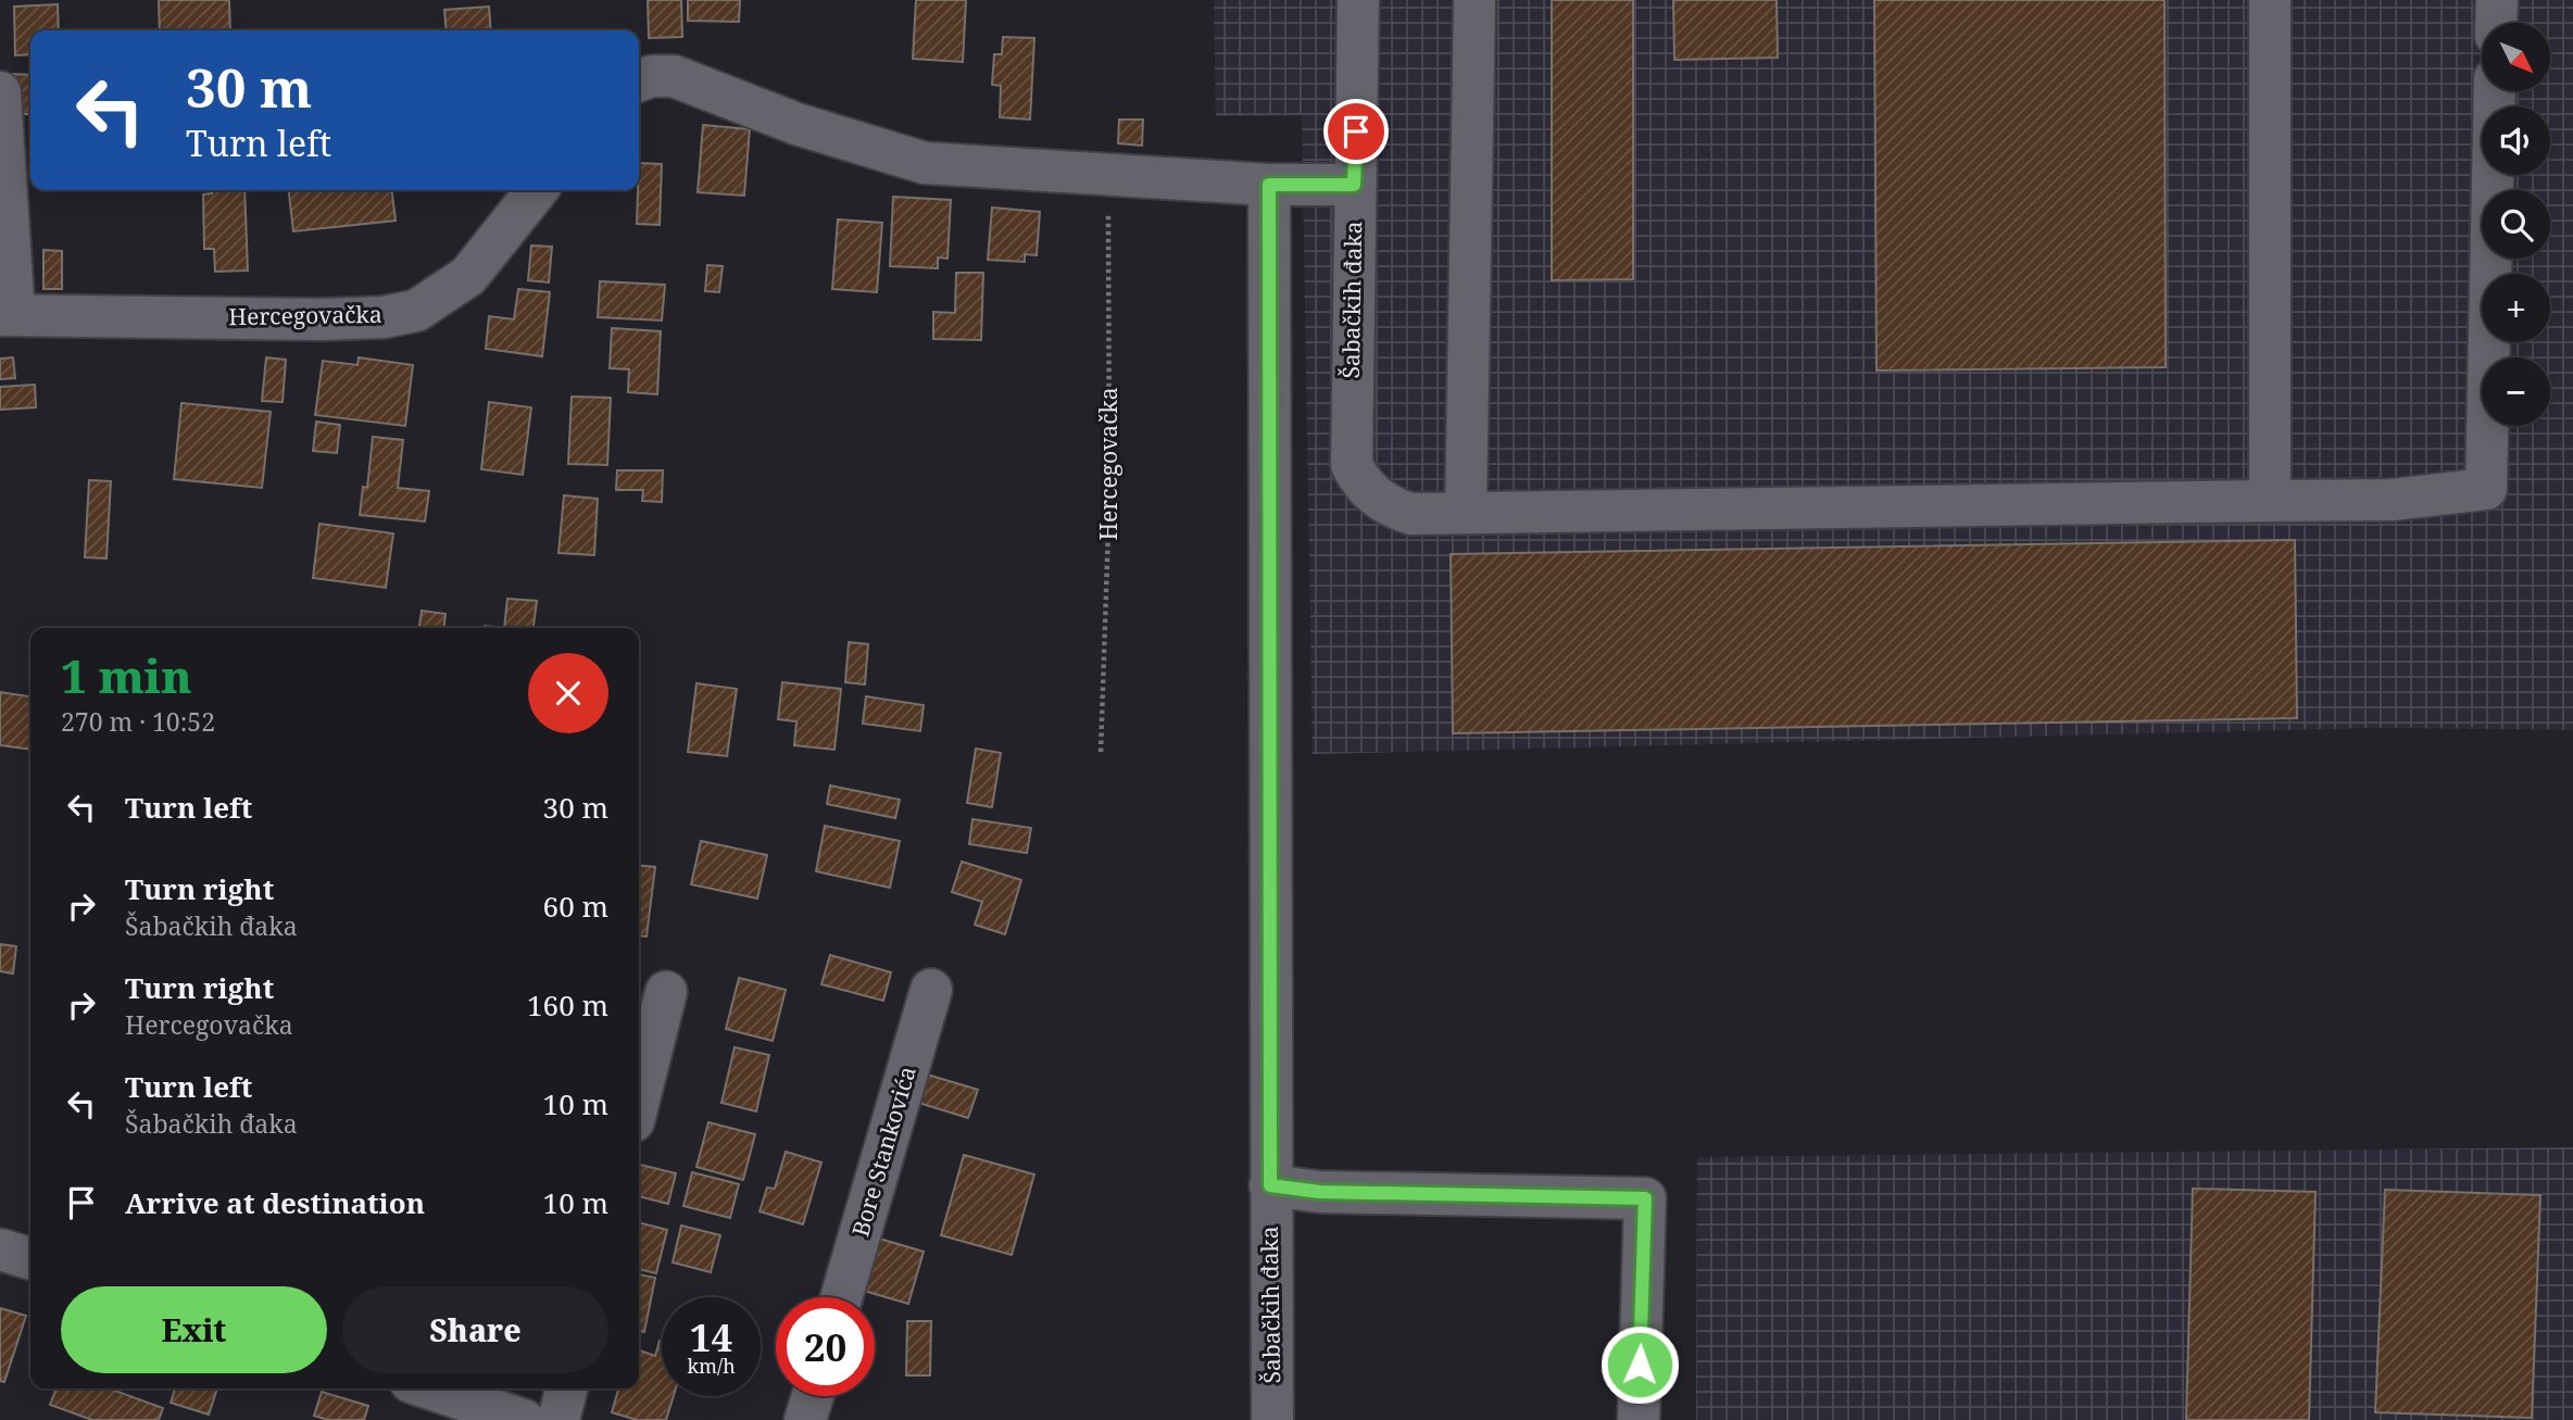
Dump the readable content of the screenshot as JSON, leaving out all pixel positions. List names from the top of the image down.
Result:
{
  "streets": {
    "street": ["Šabačkih đaka", "Hercegovačka", "Bore Stankovića"]
  },
  "north": "bottom right",
  "page": {
    "map_buttons": ["+", "−"],
    "turn": ["30 m", "Turn left"],
    "heading": ["1 min", "270 m · 10:52"],
    "list": [
      {
        "name": "Turn left",
        "value": "30 m"
      },
      {
        "name": "Turn right",
        "note": "Šabačkih đaka",
        "value": "60 m"
      },
      {
        "name": "Turn right",
        "note": "Hercegovačka",
        "value": "160 m"
      },
      {
        "name": "Turn left",
        "note": "Šabačkih đaka",
        "value": "10 m"
      },
      {
        "name": "Arrive at destination",
        "value": "10 m"
      }
    ],
    "buttons": ["Exit", "Share"],
    "speed": "14 km/h",
    "limit": "20"
  }
}
